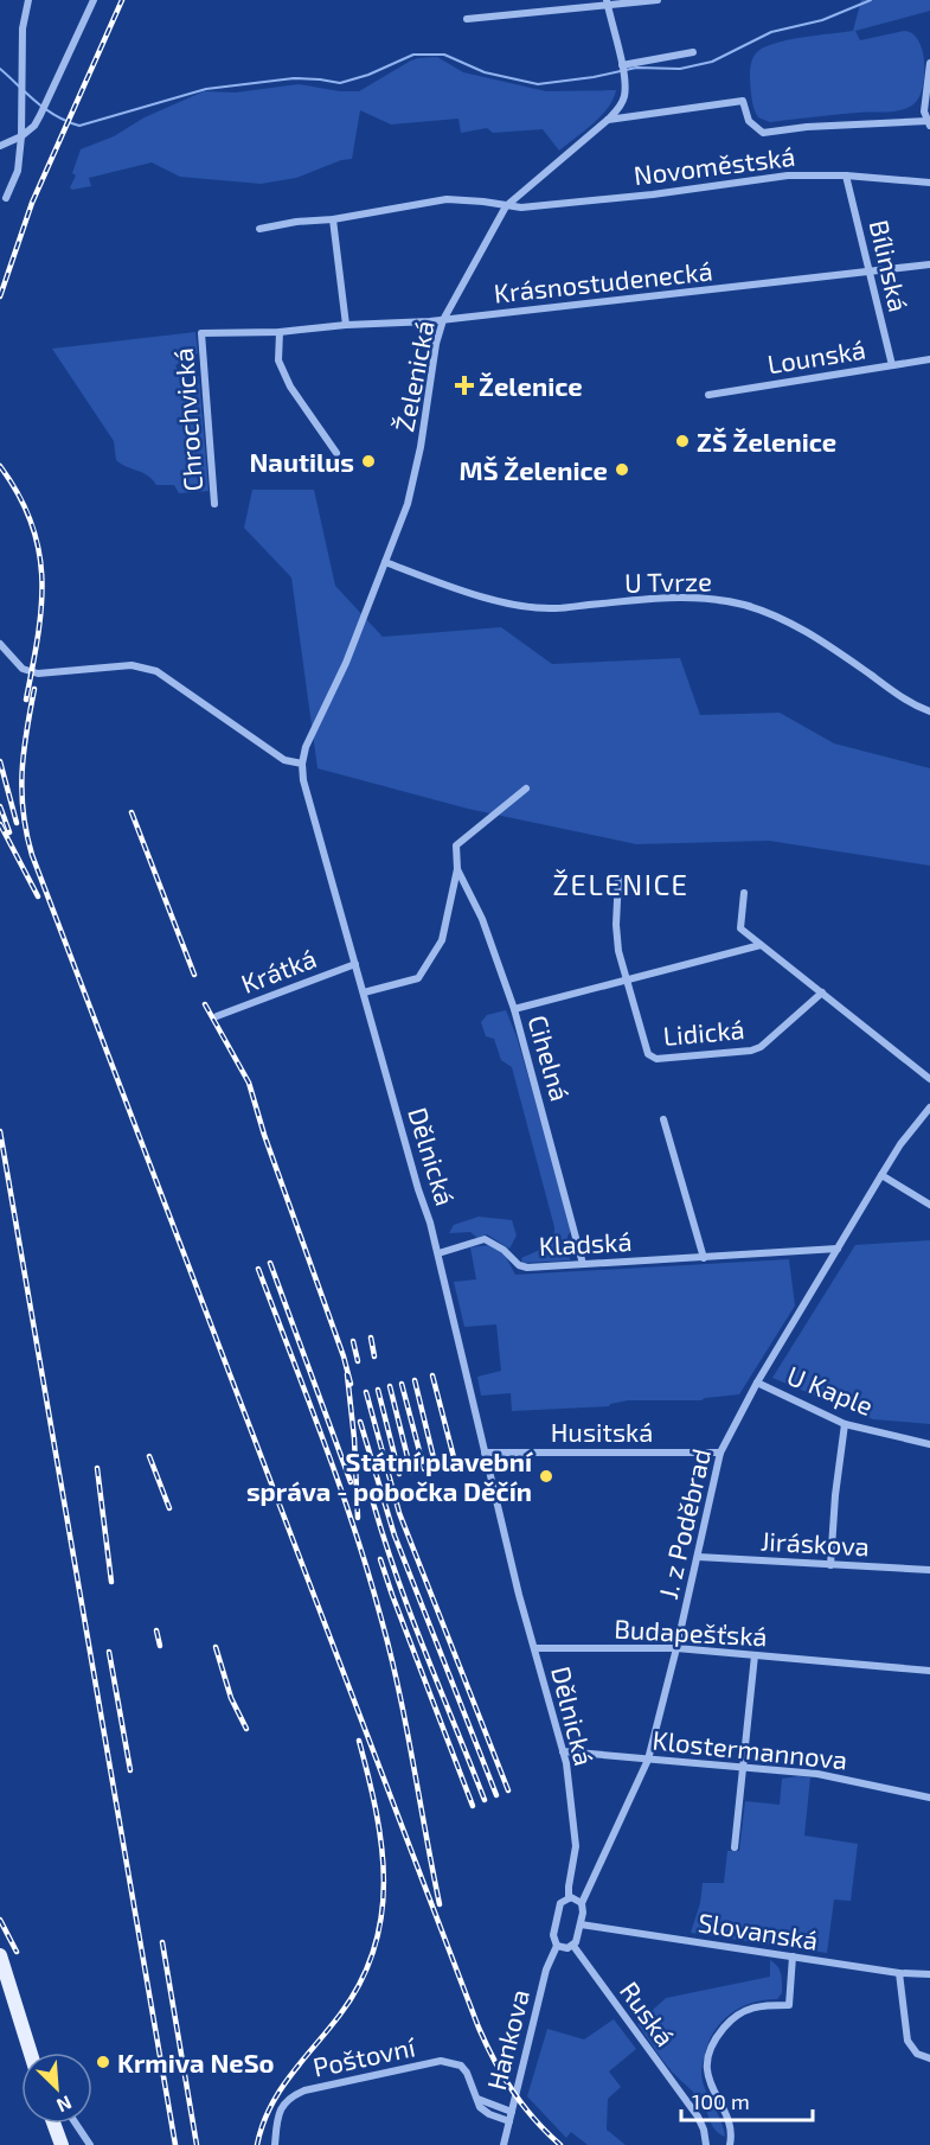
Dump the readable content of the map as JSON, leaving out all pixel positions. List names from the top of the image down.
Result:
{
  "streets": {
    "street": [
      "Novoměstská",
      "Bílinská",
      "Krásnostudenecká",
      "Lounská",
      "Želenická",
      "Chrochvická",
      "U Tvrze",
      "Krátká",
      "Lidická",
      "Cihelná",
      "Dělnická",
      "Kladská",
      "U Kaple",
      "Husitská",
      "J. z Poděbrad",
      "Jiráskova",
      "Budapešťská",
      "Klostermannova",
      "Slovanská",
      "Ruská",
      "Hankova",
      "Poštovní"
    ]
  },
  "crossings": [
    ["Novoměstská", "Bílinská"],
    ["Novoměstská", "Želenická"],
    ["Bílinská", "Krásnostudenecká"],
    ["Bílinská", "Lounská"],
    ["Krásnostudenecká", "Želenická"],
    ["Krásnostudenecká", "Chrochvická"],
    ["Želenická", "U Tvrze"],
    ["Želenická", "Dělnická"],
    ["Krátká", "Dělnická"],
    ["Cihelná", "Kladská"],
    ["Dělnická", "Kladská"],
    ["Dělnická", "Husitská"],
    ["Dělnická", "Budapešťská"],
    ["Dělnická", "Klostermannova"],
    ["Dělnická", "Hankova"],
    ["Kladská", "J. z Poděbrad"],
    ["U Kaple", "J. z Poděbrad"],
    ["Husitská", "J. z Poděbrad"],
    ["J. z Poděbrad", "Jiráskova"],
    ["J. z Poděbrad", "Budapešťská"],
    ["J. z Poděbrad", "Klostermannova"],
    ["Hankova", "Poštovní"]
  ],
  "districts": ["ŽELENICE"],
  "places": {
    "health": ["Želenice"],
    "other": [
      "ZŠ Želenice",
      "Nautilus",
      "MŠ Želenice",
      "Státní plavební správa - pobočka Děčín",
      "Krmiva NeSo"
    ]
  },
  "scale_bar": "100 m",
  "north": "bottom right"
}
